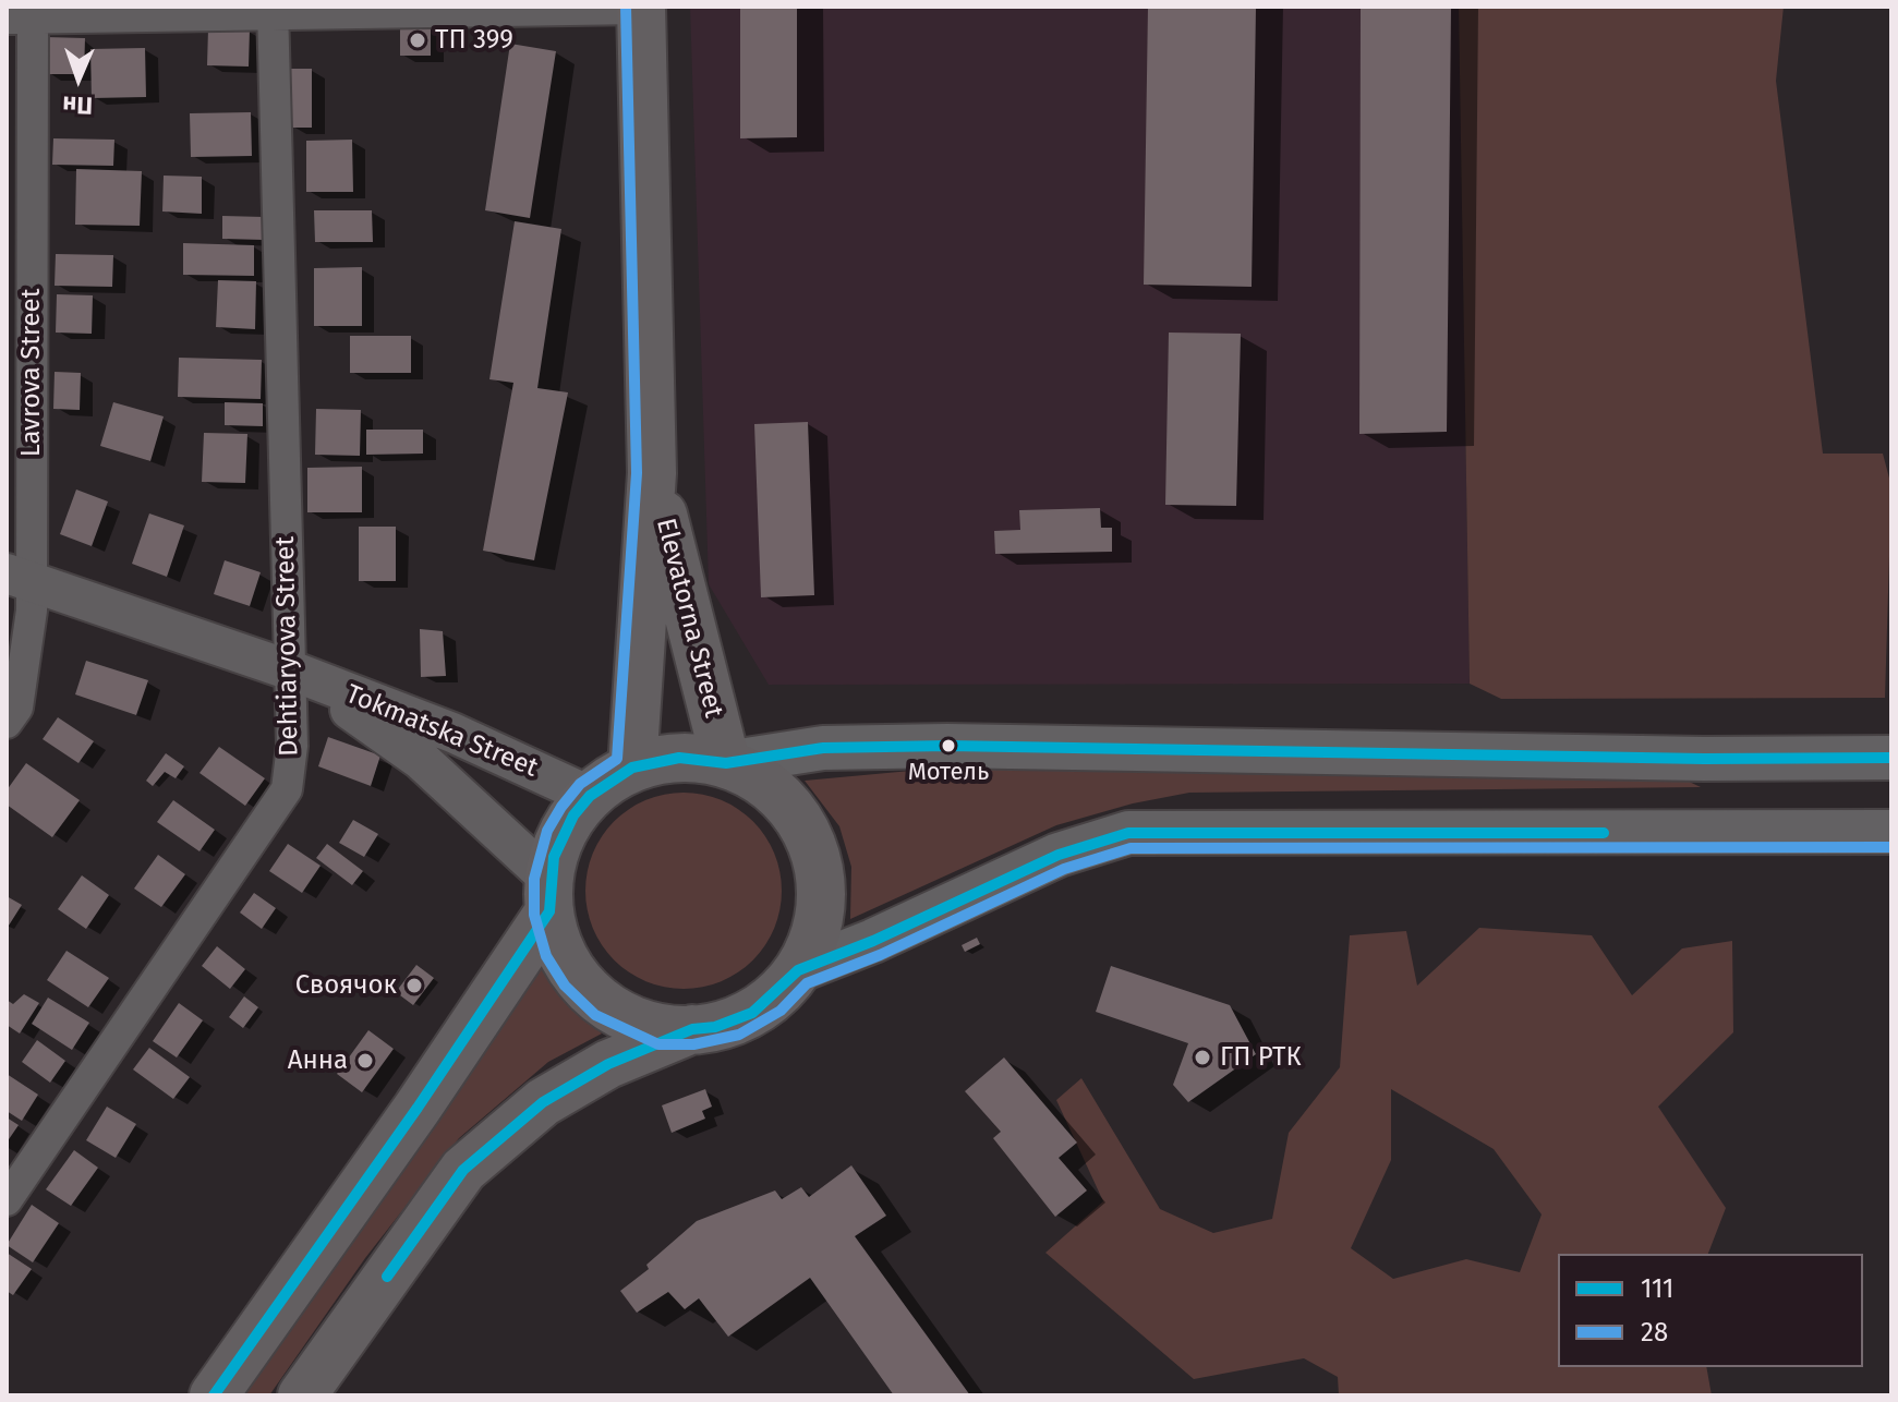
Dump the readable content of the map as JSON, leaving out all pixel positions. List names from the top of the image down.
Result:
{
  "streets": {
    "main road": ["Elevatorna Street"],
    "street": ["Lavrova Street", "Dehtiaryova Street", "Tokmatska Street"]
  },
  "crossings": [
    ["Lavrova Street", "Tokmatska Street"],
    ["Elevatorna Street", "Tokmatska Street"],
    ["Dehtiaryova Street", "Tokmatska Street"]
  ],
  "places": [
    "ТП 399",
    "Мотель",
    "Своячок",
    "ГП РТК",
    "Анна"
  ],
  "lines": ["transit line 28", "transit line 111"],
  "legend": ["111", "28"],
  "north": "bottom"
}
